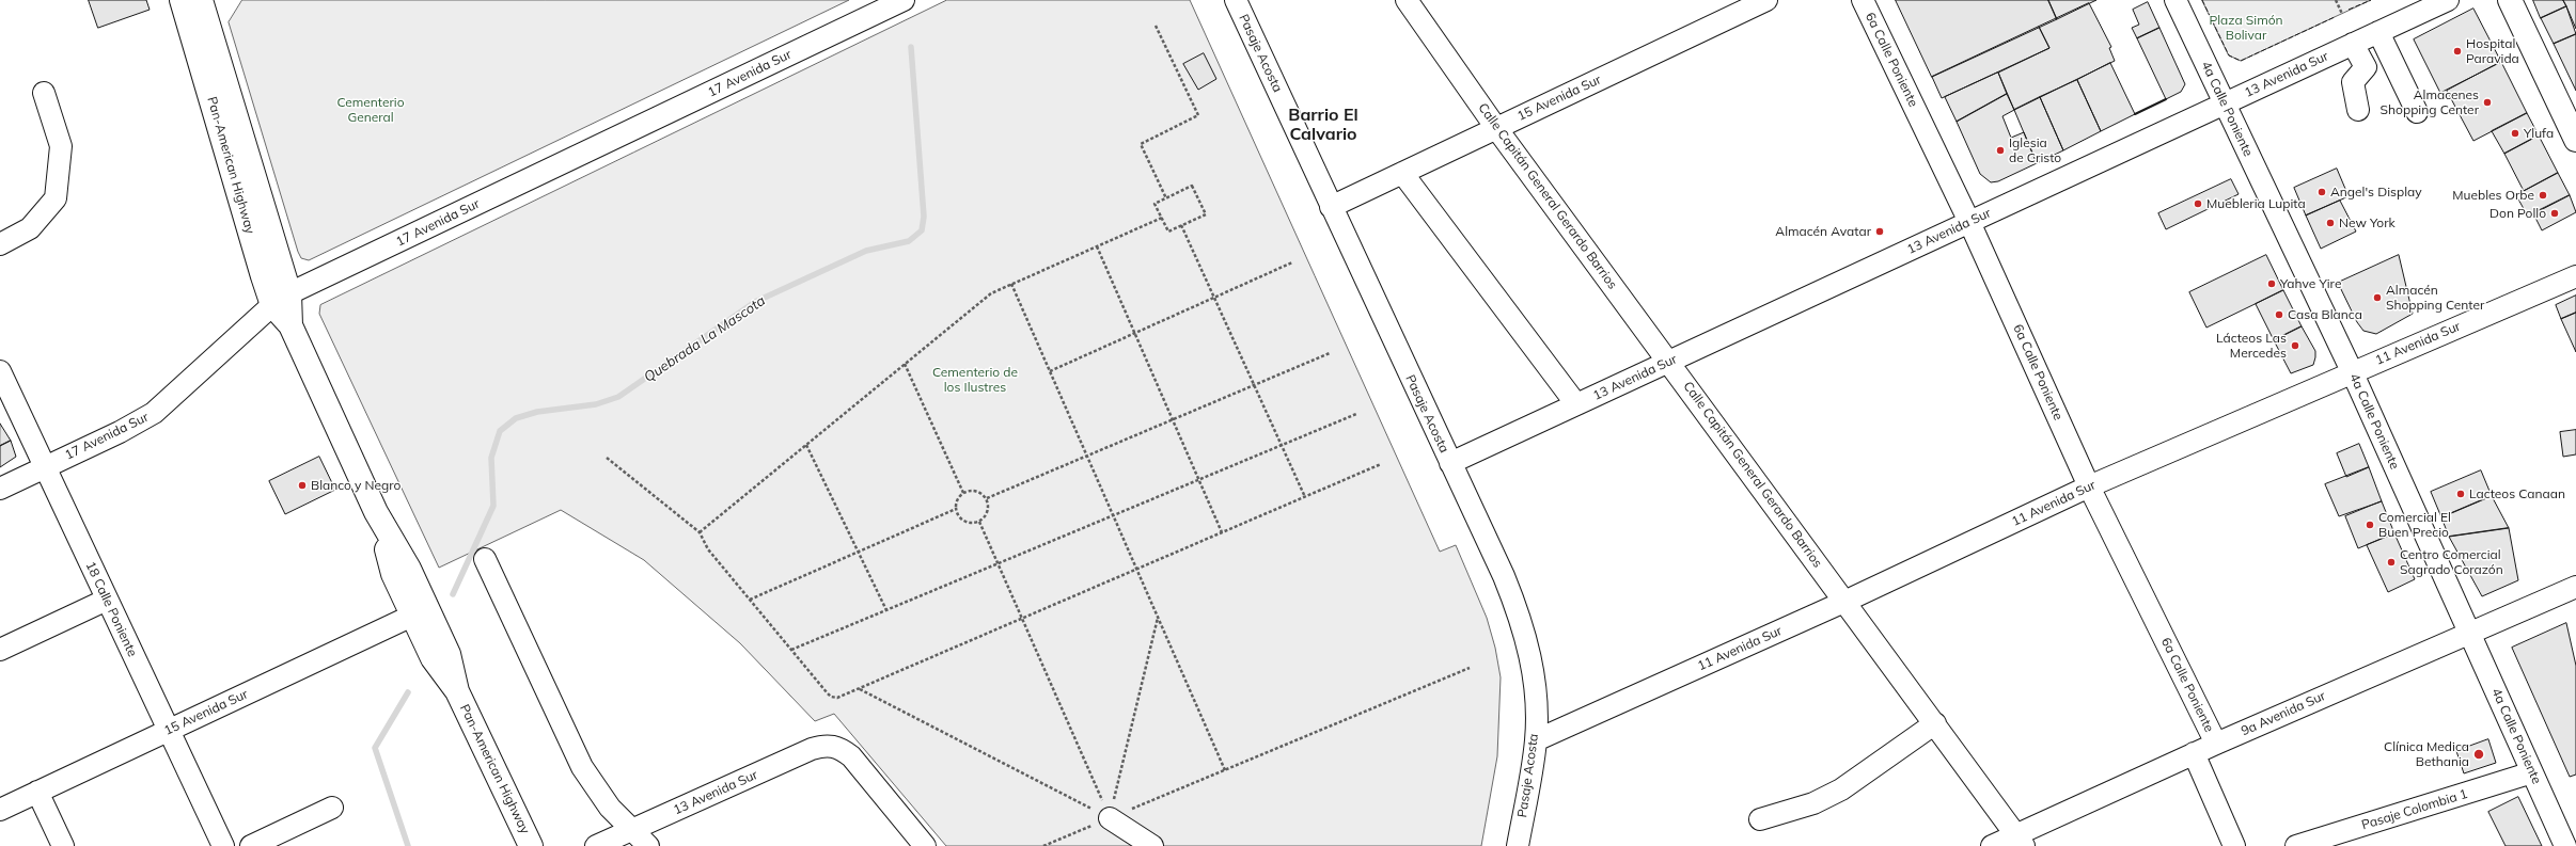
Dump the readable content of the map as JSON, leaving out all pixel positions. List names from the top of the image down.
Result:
{
  "streets": {
    "main road": ["Pan-American Highway"],
    "street": [
      "Pasaje Acosta",
      "6a Calle Poniente",
      "17 Avenida Sur",
      "13 Avenida Sur",
      "15 Avenida Sur",
      "4a Calle Poniente",
      "Calle Capitán General Gerardo Barrios",
      "11 Avenida Sur",
      "18 Calle Poniente",
      "9a Avenida Sur",
      "Pasaje Colombia 1"
    ]
  },
  "crossings": [
    ["Pasaje Acosta", "13 Avenida Sur"],
    ["Pasaje Acosta", "15 Avenida Sur"],
    ["Pasaje Acosta", "11 Avenida Sur"],
    ["6a Calle Poniente", "13 Avenida Sur"],
    ["6a Calle Poniente", "11 Avenida Sur"],
    ["6a Calle Poniente", "9a Avenida Sur"],
    ["17 Avenida Sur", "Pan-American Highway"],
    ["17 Avenida Sur", "18 Calle Poniente"],
    ["13 Avenida Sur", "4a Calle Poniente"],
    ["13 Avenida Sur", "Calle Capitán General Gerardo Barrios"],
    ["15 Avenida Sur", "Pan-American Highway"],
    ["15 Avenida Sur", "Calle Capitán General Gerardo Barrios"],
    ["15 Avenida Sur", "18 Calle Poniente"],
    ["4a Calle Poniente", "11 Avenida Sur"],
    ["4a Calle Poniente", "9a Avenida Sur"],
    ["4a Calle Poniente", "Pasaje Colombia 1"],
    ["Calle Capitán General Gerardo Barrios", "11 Avenida Sur"],
    ["Calle Capitán General Gerardo Barrios", "9a Avenida Sur"]
  ],
  "districts": ["Barrio El Calvario"],
  "water": ["Quebrada La Mascota"],
  "parks": ["Plaza Simón Bolivar", "Cementerio General", "Cementerio de los Ilustres"],
  "places": [
    "Hospital Paravida",
    "Almacenes Shopping Center",
    "Ylufa",
    "Iglesia de Cristo",
    "Angel's Display",
    "Muebles Orbe",
    "Muebleria Lupita",
    "Don Pollo",
    "New York",
    "Almacén Avatar",
    "Yahve Yire",
    "Almacén Shopping Center",
    "Casa Blanca",
    "Lácteos Las Mercedes",
    "Blanco y Negro",
    "Lacteos Canaan",
    "Comercial El Buen Precio",
    "Centro Comercial Sagrado Corazón",
    "Clínica Medica Bethania"
  ]
}
